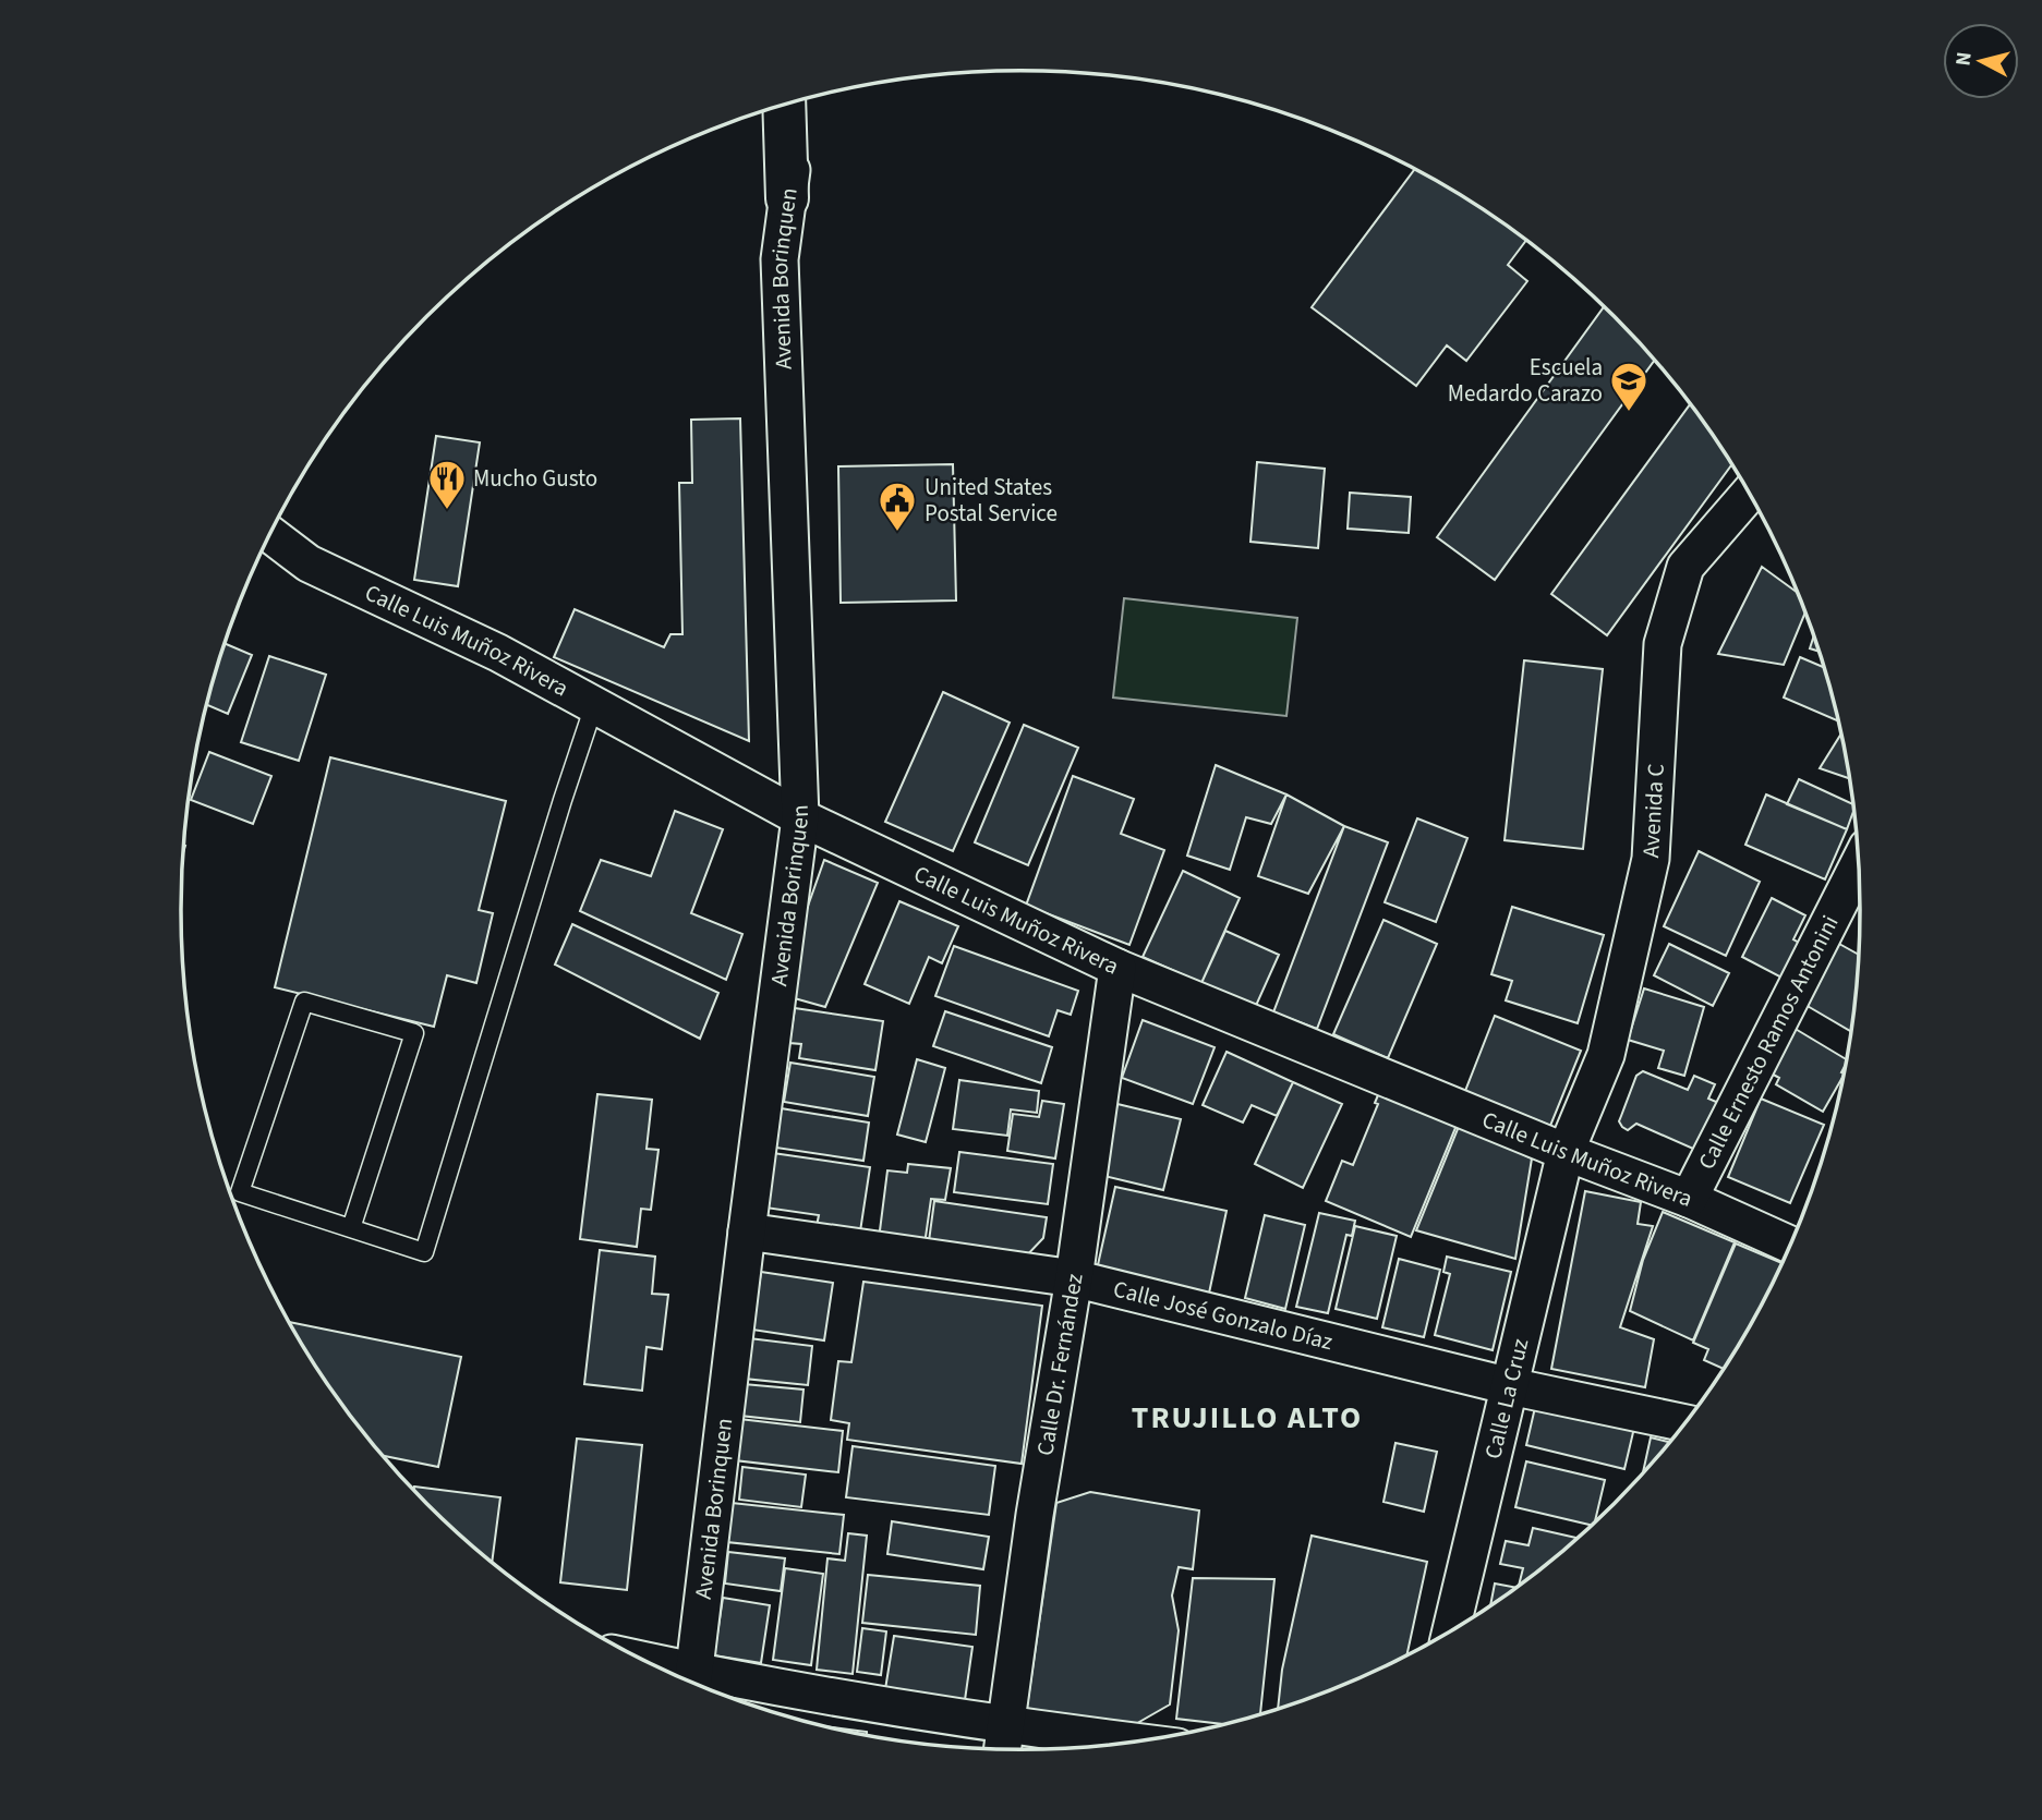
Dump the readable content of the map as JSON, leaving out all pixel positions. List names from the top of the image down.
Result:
{
  "streets": {
    "street": [
      "Avenida Borinquen",
      "Calle Luis Muñoz Rivera",
      "Avenida C",
      "Calle Ernesto Ramos Antonini",
      "Calle José Gonzalo Díaz",
      "Calle Dr. Fernández",
      "Calle La Cruz"
    ]
  },
  "crossings": [
    ["Avenida Borinquen", "Calle Luis Muñoz Rivera"],
    ["Avenida Borinquen", "Calle José Gonzalo Díaz"],
    ["Calle Luis Muñoz Rivera", "Avenida C"],
    ["Calle Luis Muñoz Rivera", "Calle Ernesto Ramos Antonini"],
    ["Calle Luis Muñoz Rivera", "Calle Dr. Fernández"],
    ["Calle Luis Muñoz Rivera", "Calle La Cruz"],
    ["Avenida C", "Calle La Cruz"],
    ["Calle José Gonzalo Díaz", "Calle Dr. Fernández"],
    ["Calle José Gonzalo Díaz", "Calle La Cruz"]
  ],
  "districts": ["TRUJILLO ALTO"],
  "places": {
    "school or university": ["Escuela Medardo Carazo"],
    "restaurant": ["Mucho Gusto"],
    "public building": ["United States Postal Service"]
  },
  "north": "left"
}
